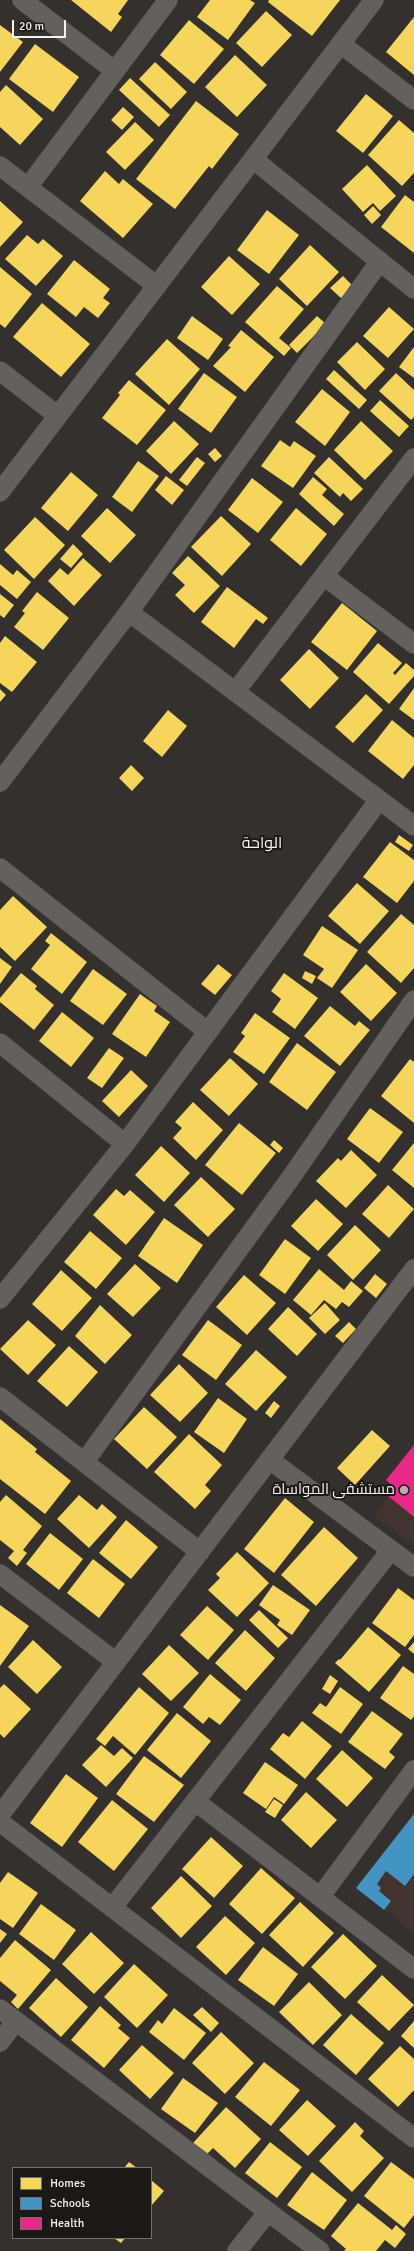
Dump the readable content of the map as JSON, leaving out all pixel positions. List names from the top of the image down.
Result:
{
  "districts": ["الواحة"],
  "places": ["مستشفى المواساة"],
  "legend": ["Homes", "Schools", "Health"],
  "scale_bar": "20 m"
}
